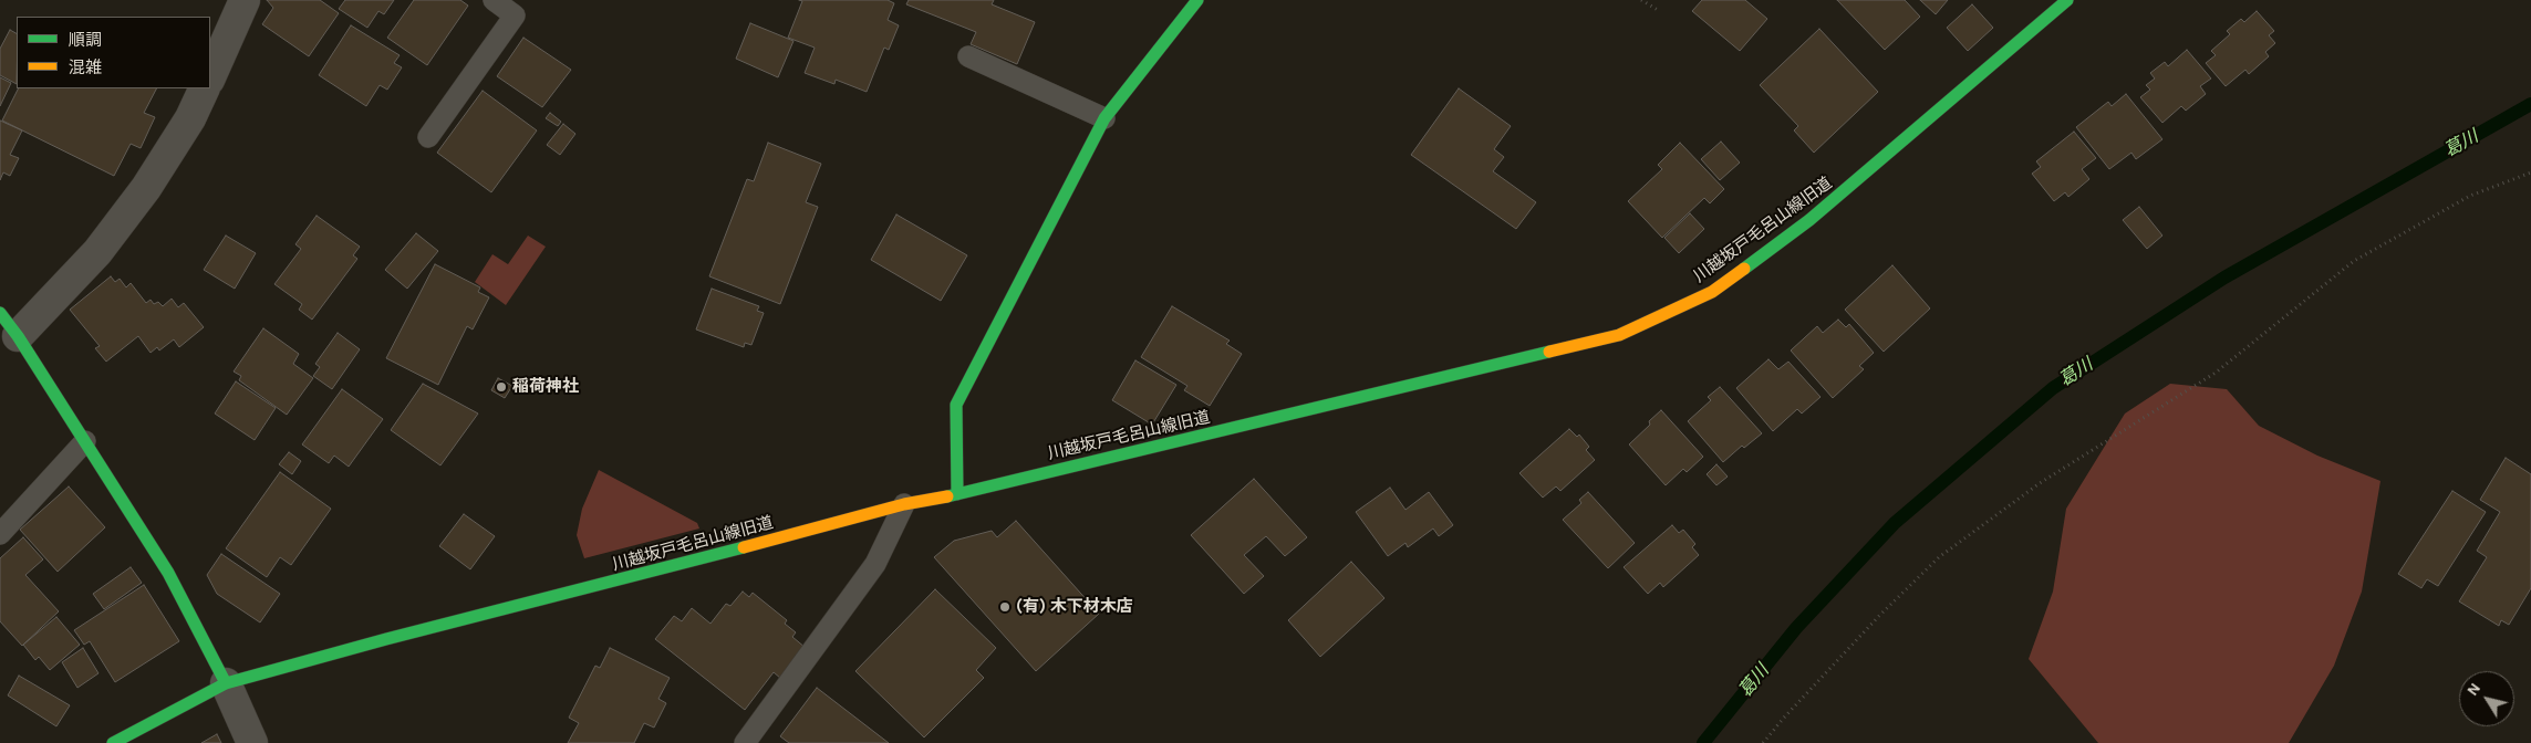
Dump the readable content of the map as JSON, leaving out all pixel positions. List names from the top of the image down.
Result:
{
  "streets": {
    "street": ["川越坂戸毛呂山線旧道"]
  },
  "water": ["葛川"],
  "places": ["稲荷神社", "(有) 木下材木店"],
  "legend": ["順調", "混雑"],
  "north": "top left"
}
